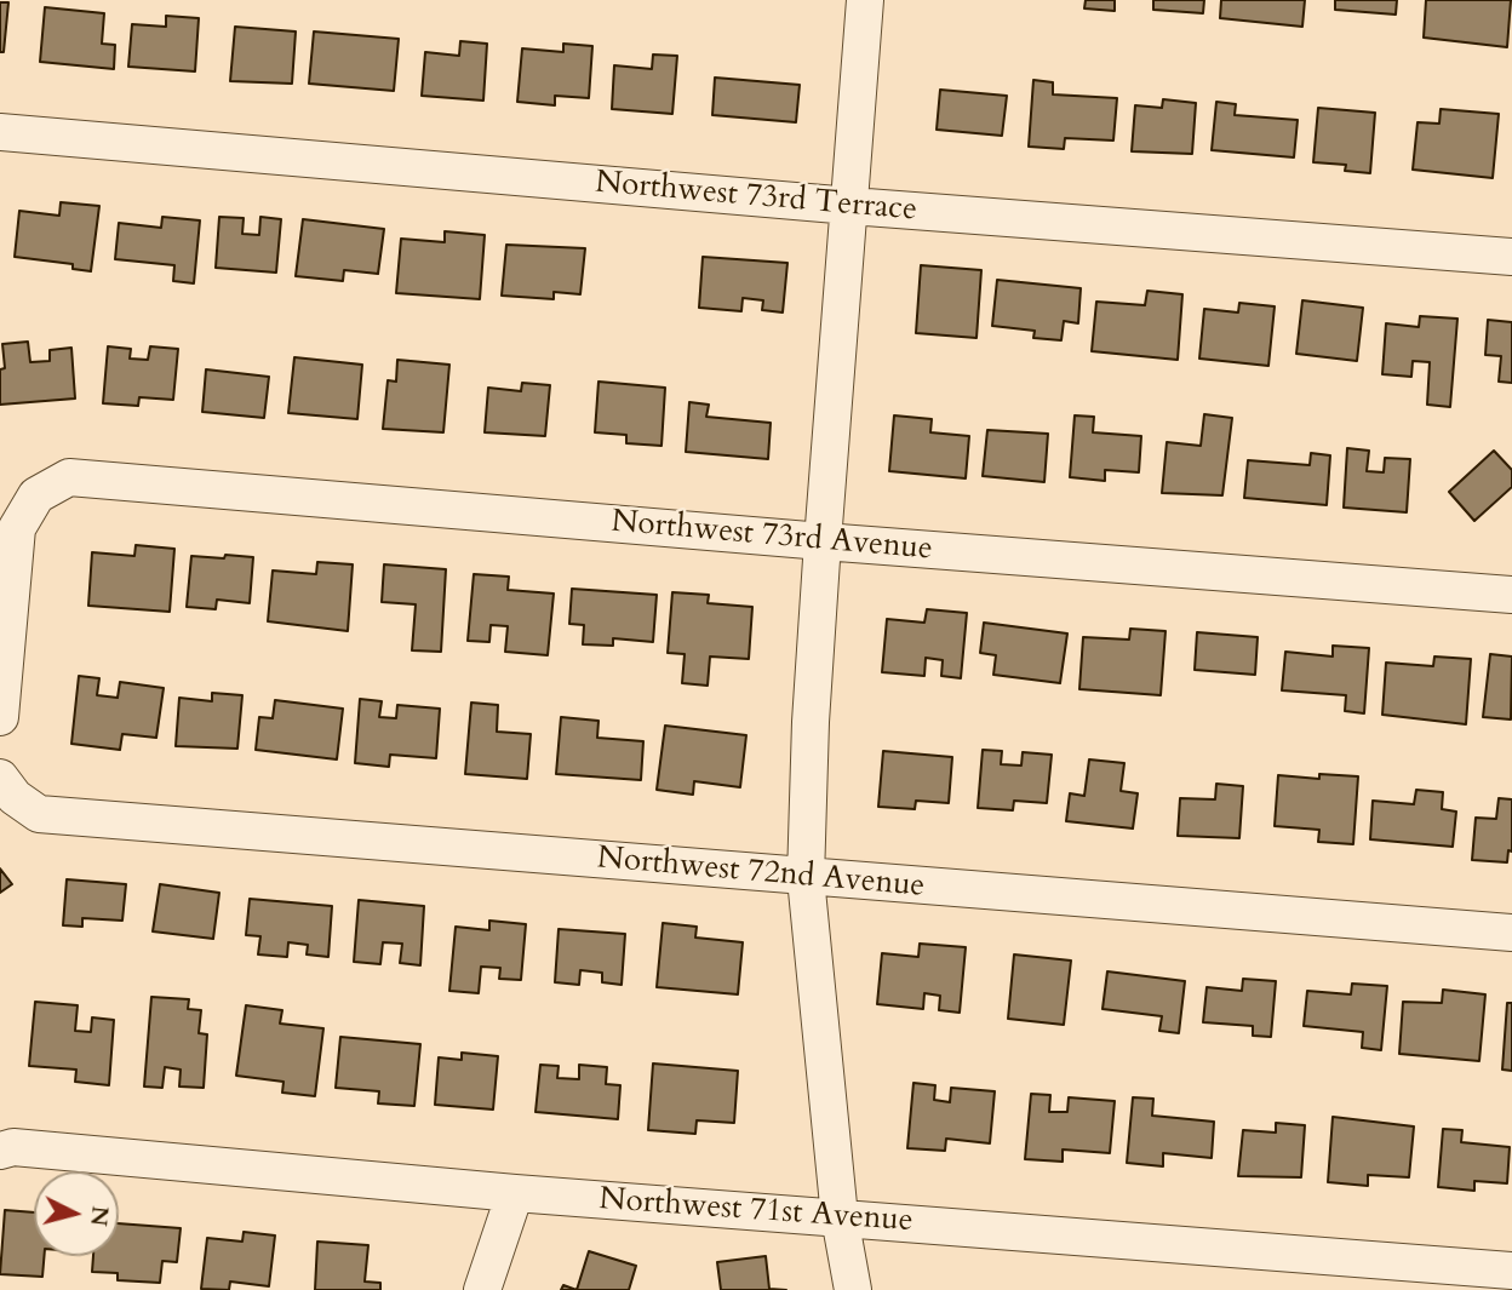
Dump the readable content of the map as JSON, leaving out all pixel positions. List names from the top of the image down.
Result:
{
  "streets": {
    "street": [
      "Northwest 73rd Terrace",
      "Northwest 73rd Avenue",
      "Northwest 72nd Avenue",
      "Northwest 71st Avenue"
    ]
  },
  "north": "right"
}
